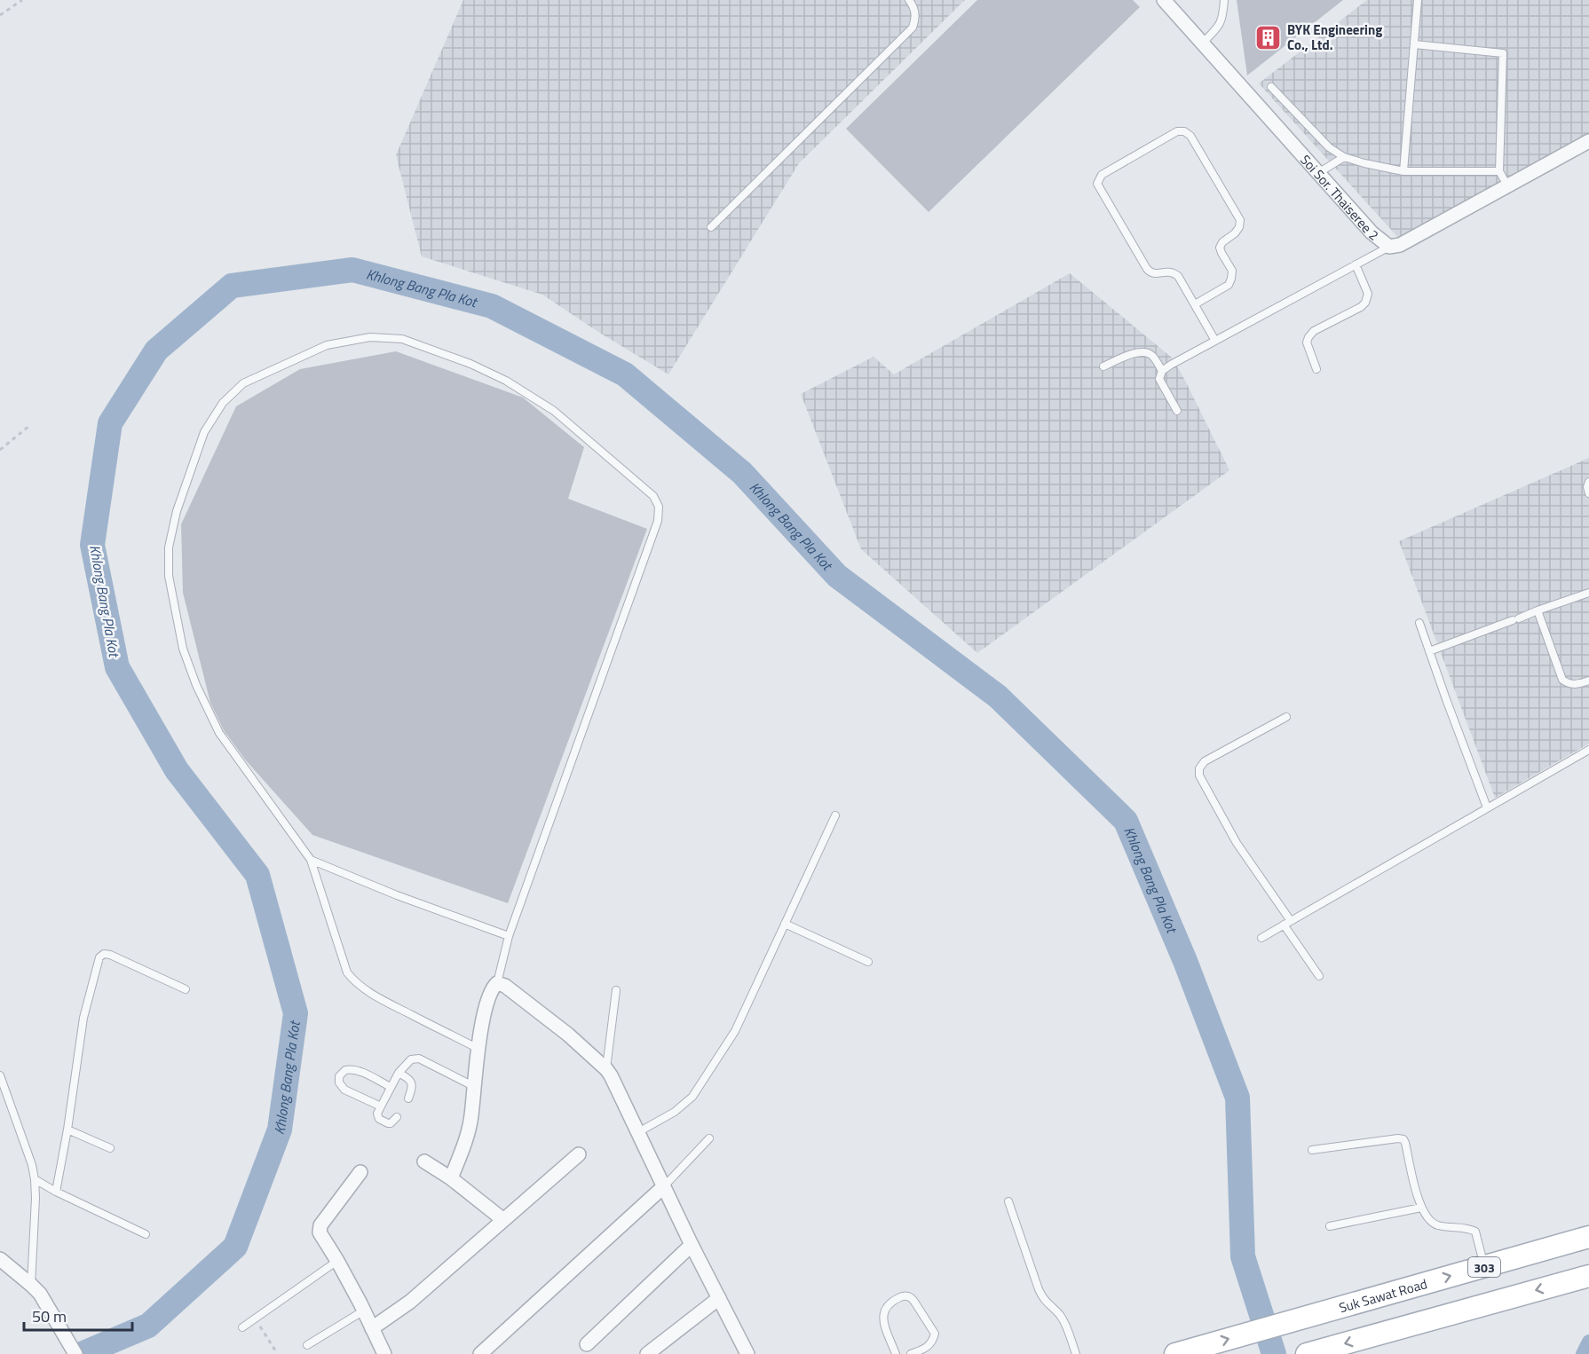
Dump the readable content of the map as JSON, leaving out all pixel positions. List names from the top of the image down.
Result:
{
  "streets": {
    "main road": ["303", "Suk Sawat Road"],
    "street": ["Soi Sor. Thaiseree 2"]
  },
  "water": ["Khlong Bang Pla Kot"],
  "places": {
    "building": ["BYK Engineering Co., Ltd."]
  },
  "scale_bar": "50 m"
}
